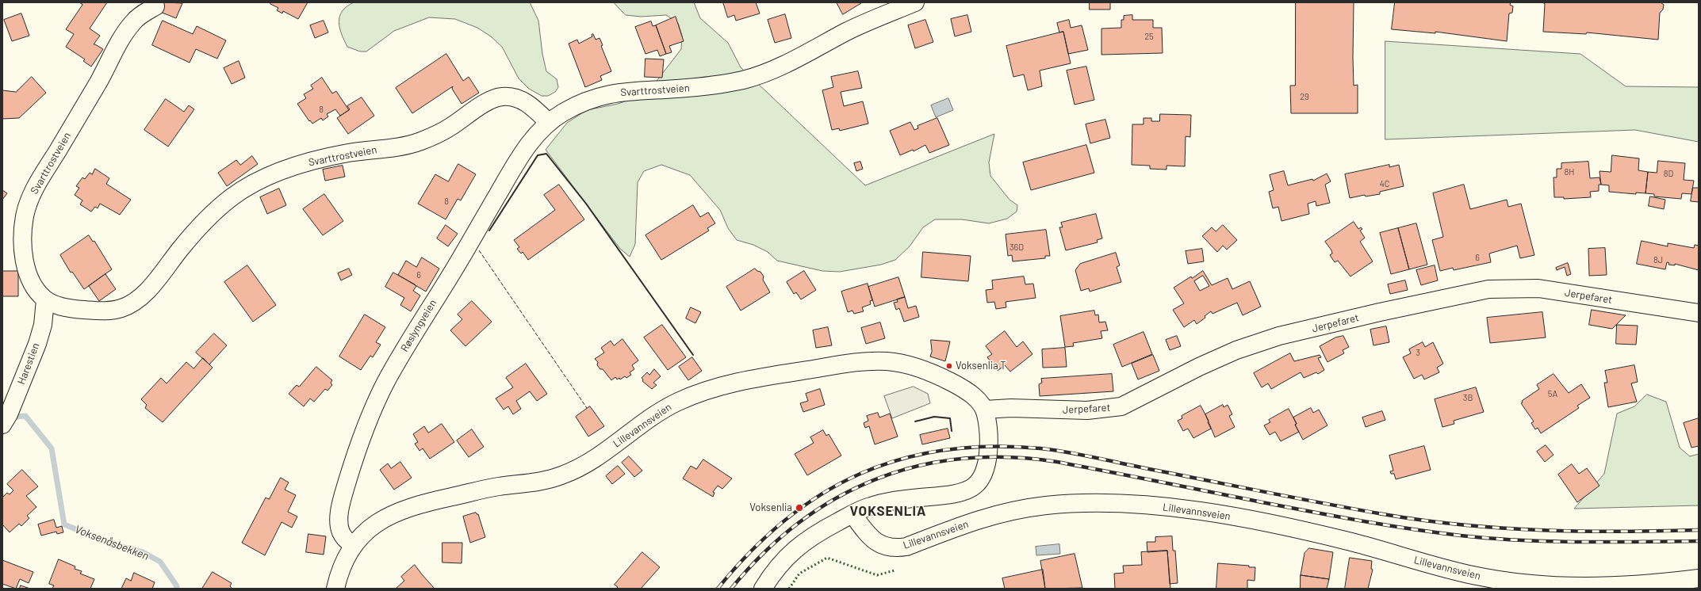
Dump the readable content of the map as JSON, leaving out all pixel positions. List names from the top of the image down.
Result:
{
  "streets": {
    "street": [
      "Svarttrostveien",
      "Jerpefaret",
      "Røslyngveien",
      "Harestien",
      "Lillevannsveien"
    ]
  },
  "crossings": [
    ["Svarttrostveien", "Røslyngveien"],
    ["Svarttrostveien", "Harestien"],
    ["Jerpefaret", "Lillevannsveien"],
    ["Røslyngveien", "Lillevannsveien"]
  ],
  "districts": ["VOKSENLIA"],
  "water": ["Voksenåsbekken"],
  "places": ["Voksenlia T", "Voksenlia"],
  "house_numbers": [
    "25",
    "29",
    "8",
    "8H",
    "8D",
    "4C",
    "8",
    "36D",
    "6",
    "8J",
    "6",
    "3",
    "5A",
    "3B"
  ]
}
